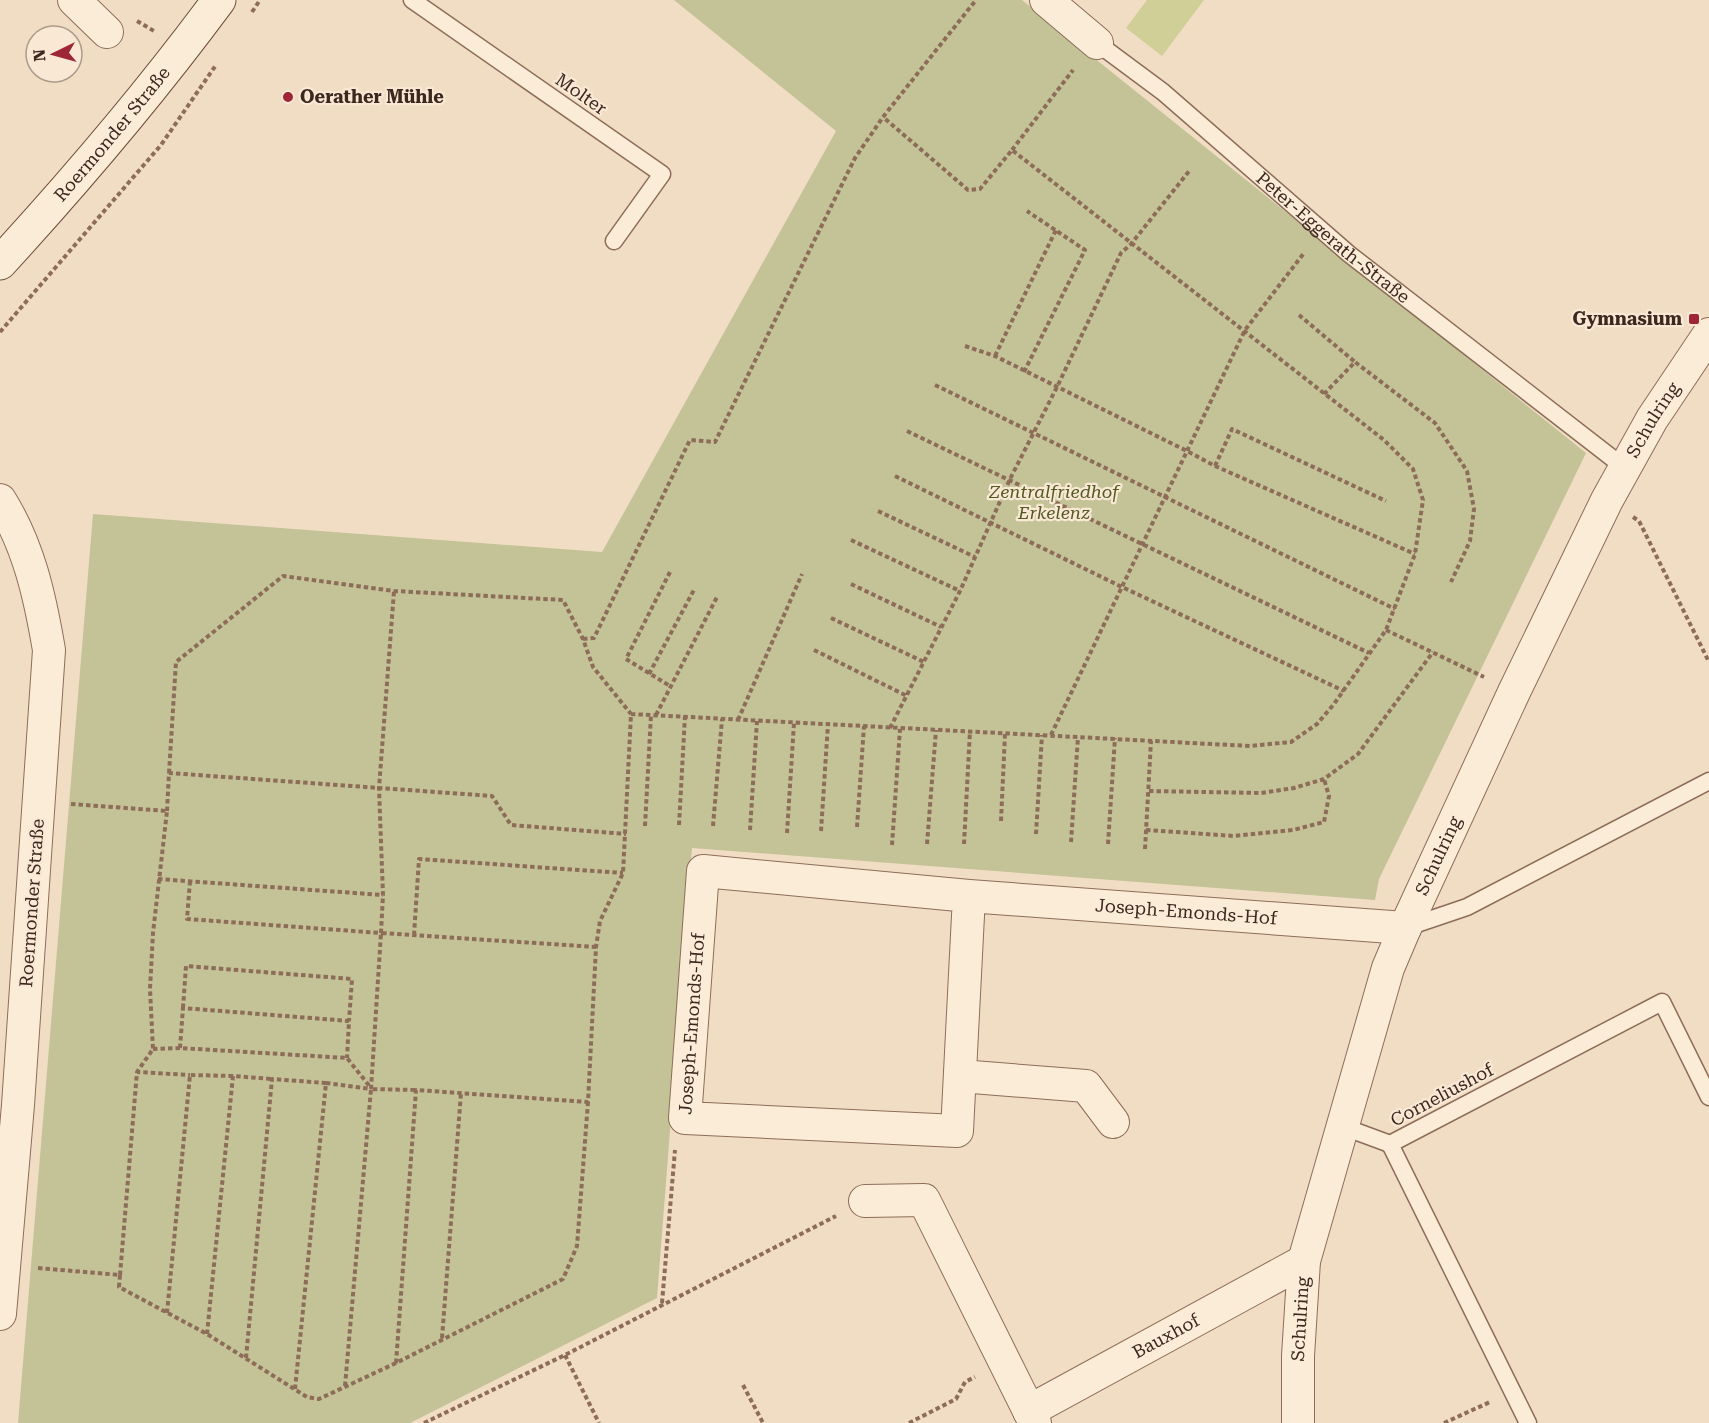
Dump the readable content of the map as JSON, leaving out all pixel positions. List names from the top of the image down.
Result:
{
  "streets": {
    "main road": ["Roermonder Straße"],
    "street": [
      "Peter-Eggerath-Straße",
      "Schulring",
      "Joseph-Emonds-Hof",
      "Bauxhof"
    ],
    "lane": ["Molter", "Corneliushof"]
  },
  "crossings": [
    ["Peter-Eggerath-Straße", "Schulring"],
    ["Schulring", "Joseph-Emonds-Hof"],
    ["Schulring", "Bauxhof"]
  ],
  "parks": ["Zentralfriedhof Erkelenz"],
  "places": {
    "other": ["Oerather Mühle"],
    "transit": ["Gymnasium"]
  },
  "north": "left"
}
